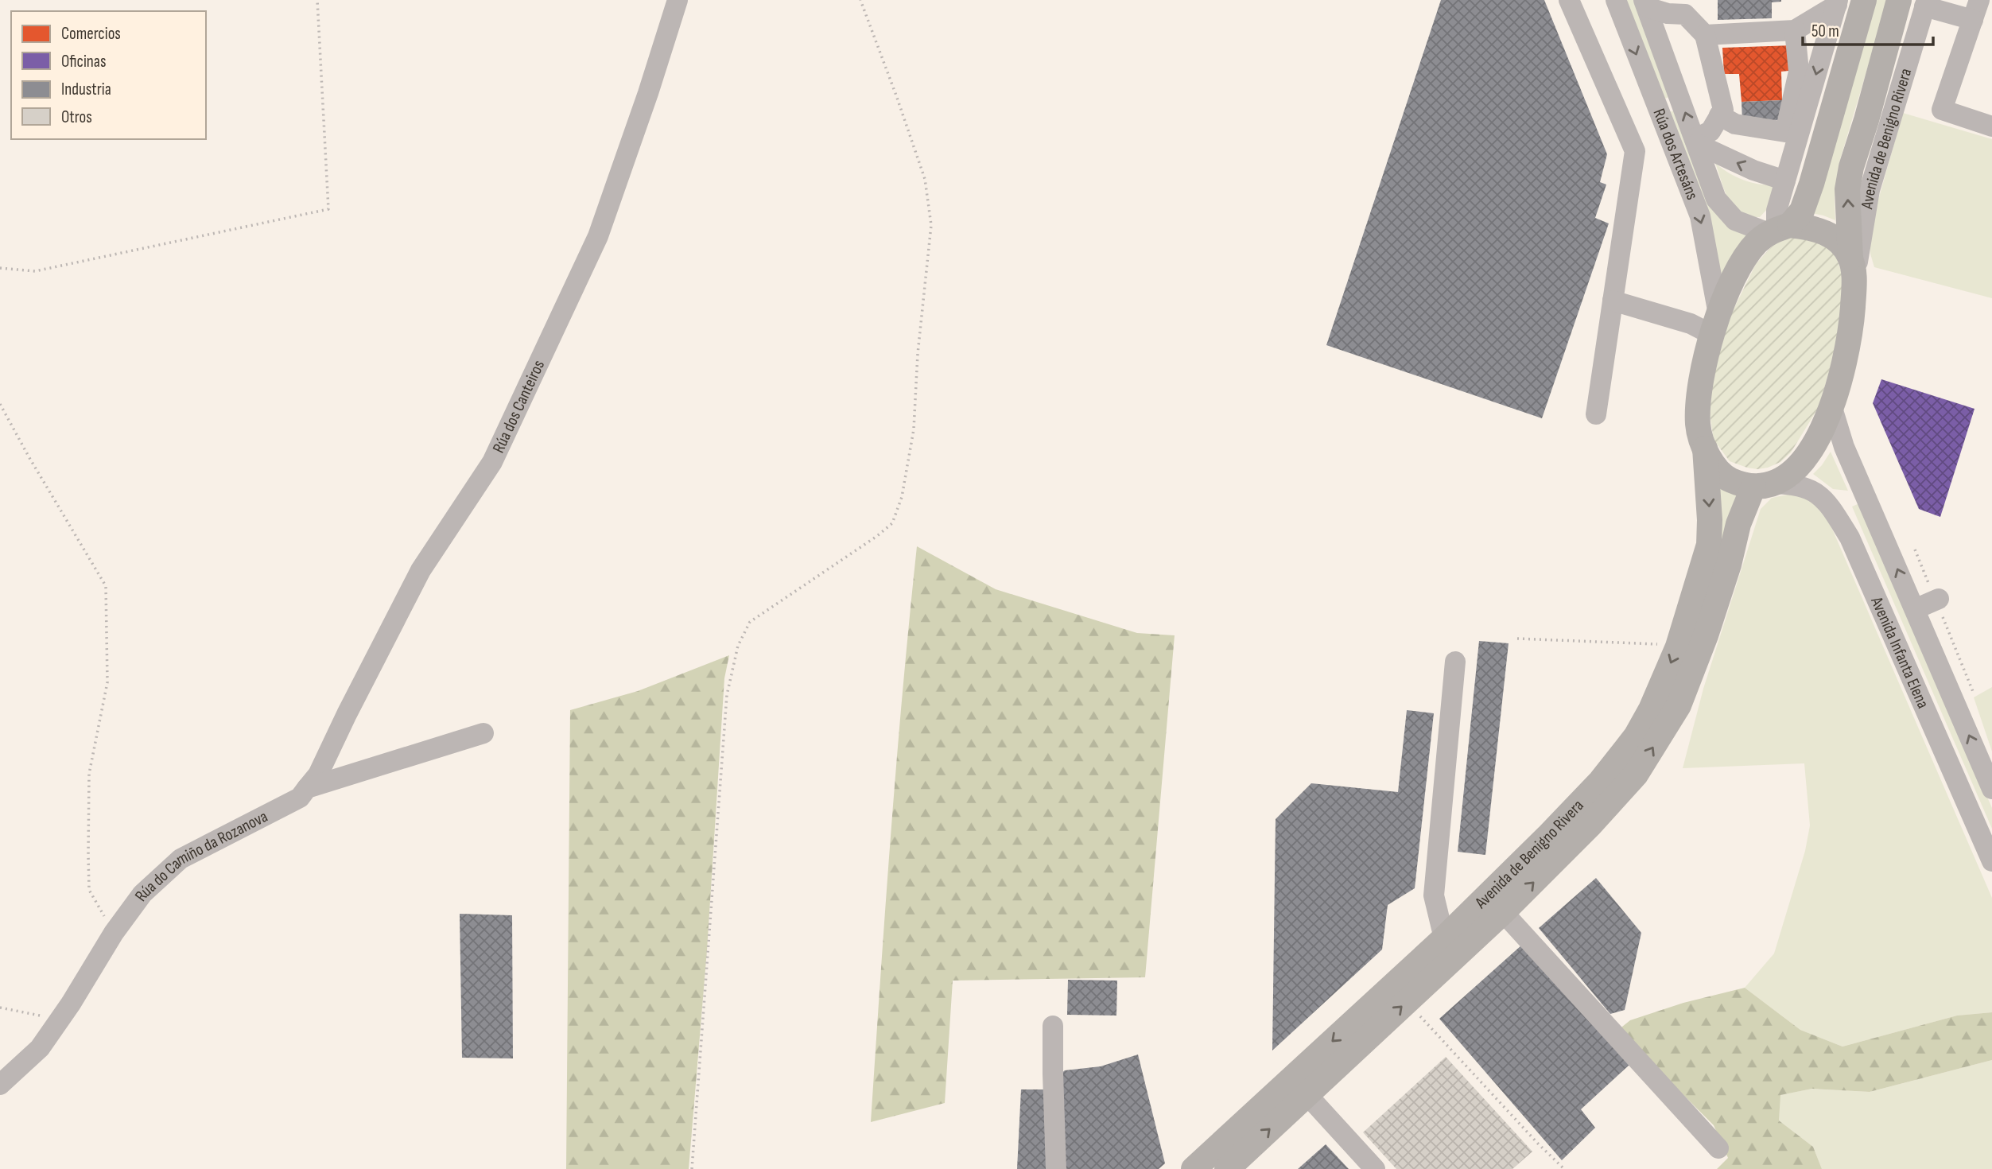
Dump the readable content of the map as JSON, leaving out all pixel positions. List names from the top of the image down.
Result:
{
  "streets": {
    "main road": ["Avenida de Benigno Rivera"],
    "street": [
      "Rúa dos Artesáns",
      "Rúa dos Canteiros",
      "Avenida Infanta Elena",
      "Rúa do Camiño da Rozanova"
    ]
  },
  "crossings": [
    ["Avenida de Benigno Rivera", "Avenida Infanta Elena"],
    ["Rúa dos Canteiros", "Rúa do Camiño da Rozanova"]
  ],
  "legend": [
    "Comercios",
    "Oficinas",
    "Industria",
    "Otros"
  ],
  "scale_bar": "50 m"
}
